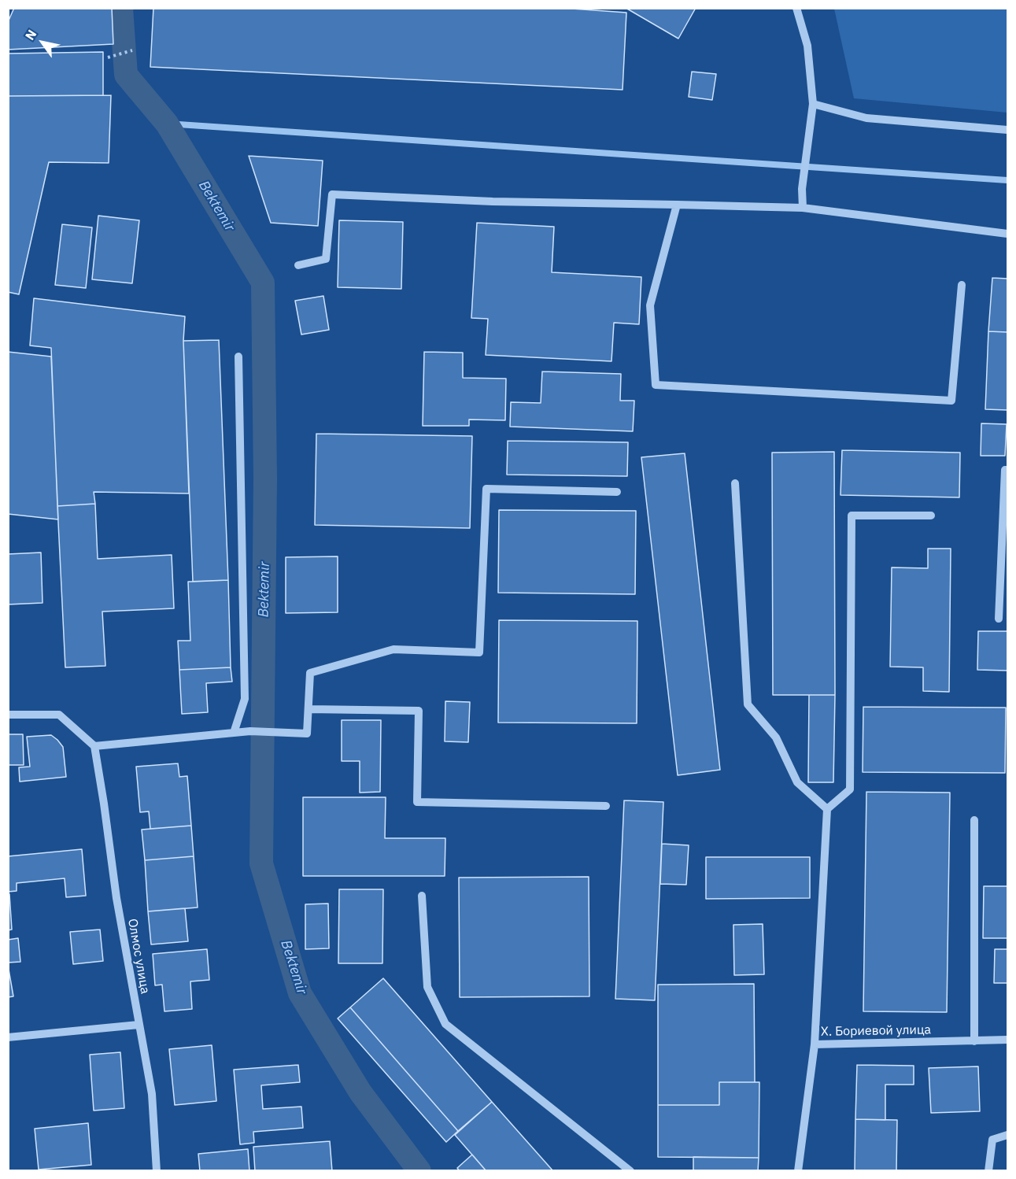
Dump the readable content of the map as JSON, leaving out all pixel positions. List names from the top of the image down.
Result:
{
  "streets": {
    "street": ["Олмос улица", "Х. Бориевой улица"]
  },
  "water": ["Bektemir"],
  "north": "top left"
}
